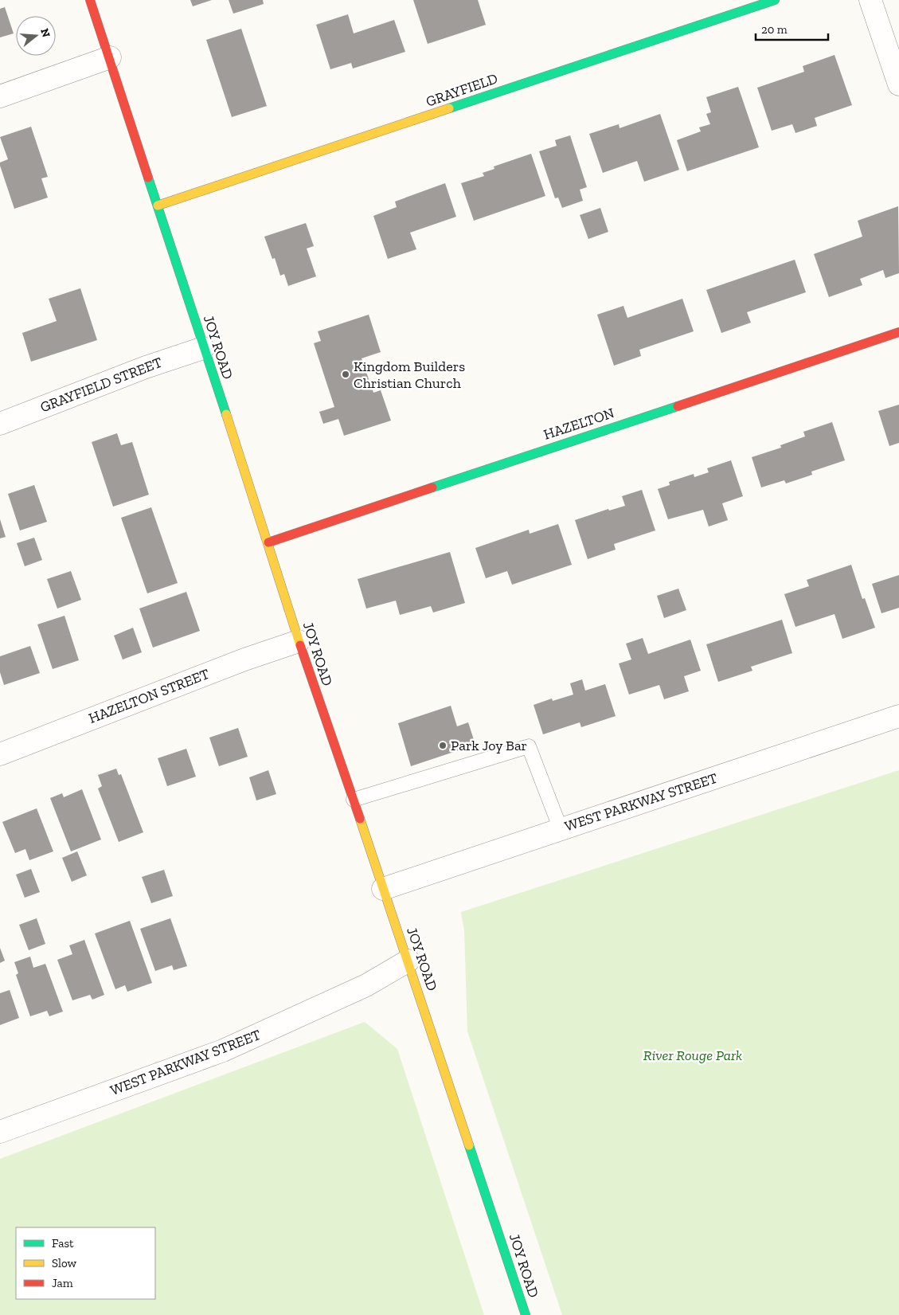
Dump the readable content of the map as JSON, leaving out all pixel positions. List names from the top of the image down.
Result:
{
  "streets": {
    "main road": ["GRAYFIELD", "JOY ROAD", "HAZELTON"],
    "street": ["GRAYFIELD STREET", "HAZELTON STREET", "WEST PARKWAY STREET"]
  },
  "crossings": [
    ["GRAYFIELD", "JOY ROAD"],
    ["JOY ROAD", "GRAYFIELD STREET"],
    ["JOY ROAD", "HAZELTON"],
    ["JOY ROAD", "HAZELTON STREET"],
    ["JOY ROAD", "WEST PARKWAY STREET"]
  ],
  "parks": ["River Rouge Park"],
  "places": ["Kingdom Builders Christian Church", "Park Joy Bar"],
  "legend": ["Fast", "Slow", "Jam"],
  "scale_bar": "20 m",
  "north": "right"
}
